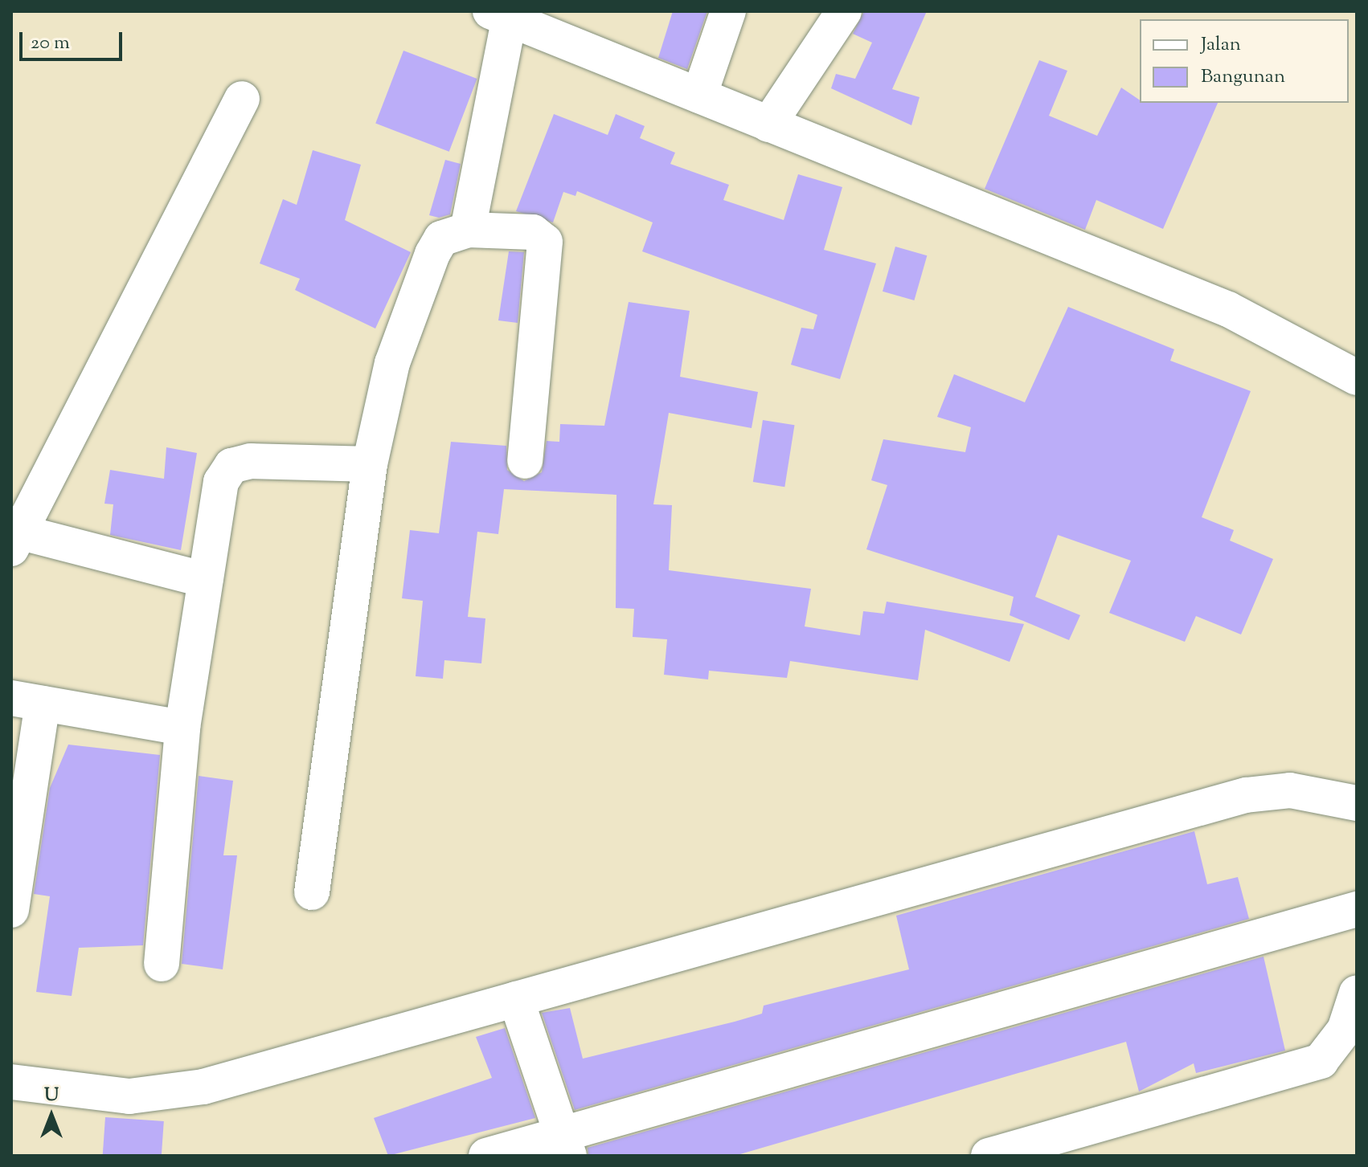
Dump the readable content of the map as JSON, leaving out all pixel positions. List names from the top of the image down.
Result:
{
  "legend": ["Jalan", "Bangunan"],
  "scale_bar": "20 m",
  "north": "top"
}
